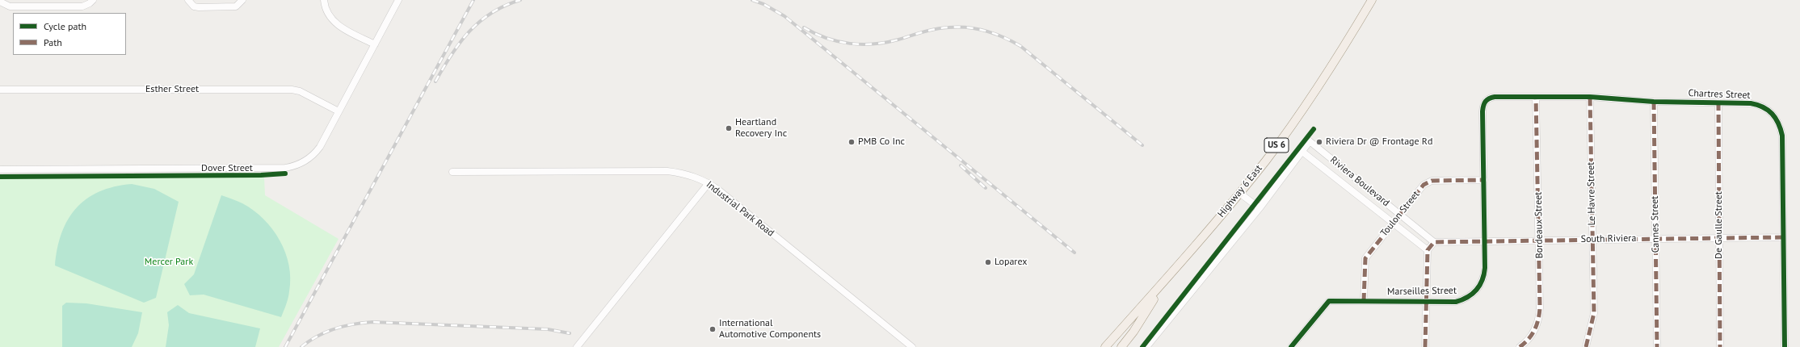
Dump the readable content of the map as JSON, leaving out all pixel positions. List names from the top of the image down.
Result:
{
  "streets": {
    "main road": ["US 6", "Highway 6 East"],
    "street": [
      "Esther Street",
      "Chartres Street",
      "Dover Street",
      "Riviera Boulevard",
      "Le Havre Street",
      "Industrial Park Road",
      "Toulon Street",
      "Cannes Street",
      "Bordeaux Street",
      "De Gaulle Street",
      "South Riviera",
      "Marseilles Street"
    ]
  },
  "crossings": [
    ["Esther Street", "Dover Street"],
    ["Chartres Street", "Le Havre Street"],
    ["Chartres Street", "Cannes Street"],
    ["Chartres Street", "Bordeaux Street"],
    ["Chartres Street", "De Gaulle Street"],
    ["Chartres Street", "South Riviera"],
    ["Chartres Street", "Marseilles Street"],
    ["Riviera Boulevard", "Toulon Street"],
    ["Riviera Boulevard", "South Riviera"],
    ["Le Havre Street", "South Riviera"],
    ["Toulon Street", "Marseilles Street"],
    ["Cannes Street", "South Riviera"],
    ["Bordeaux Street", "South Riviera"],
    ["De Gaulle Street", "South Riviera"],
    ["South Riviera", "Marseilles Street"]
  ],
  "parks": ["Mercer Park"],
  "places": [
    "Heartland Recovery Inc",
    "PMB Co Inc",
    "Riviera Dr @ Frontage Rd",
    "Loparex",
    "International Automotive Components"
  ],
  "legend": ["Cycle path", "Path"]
}
